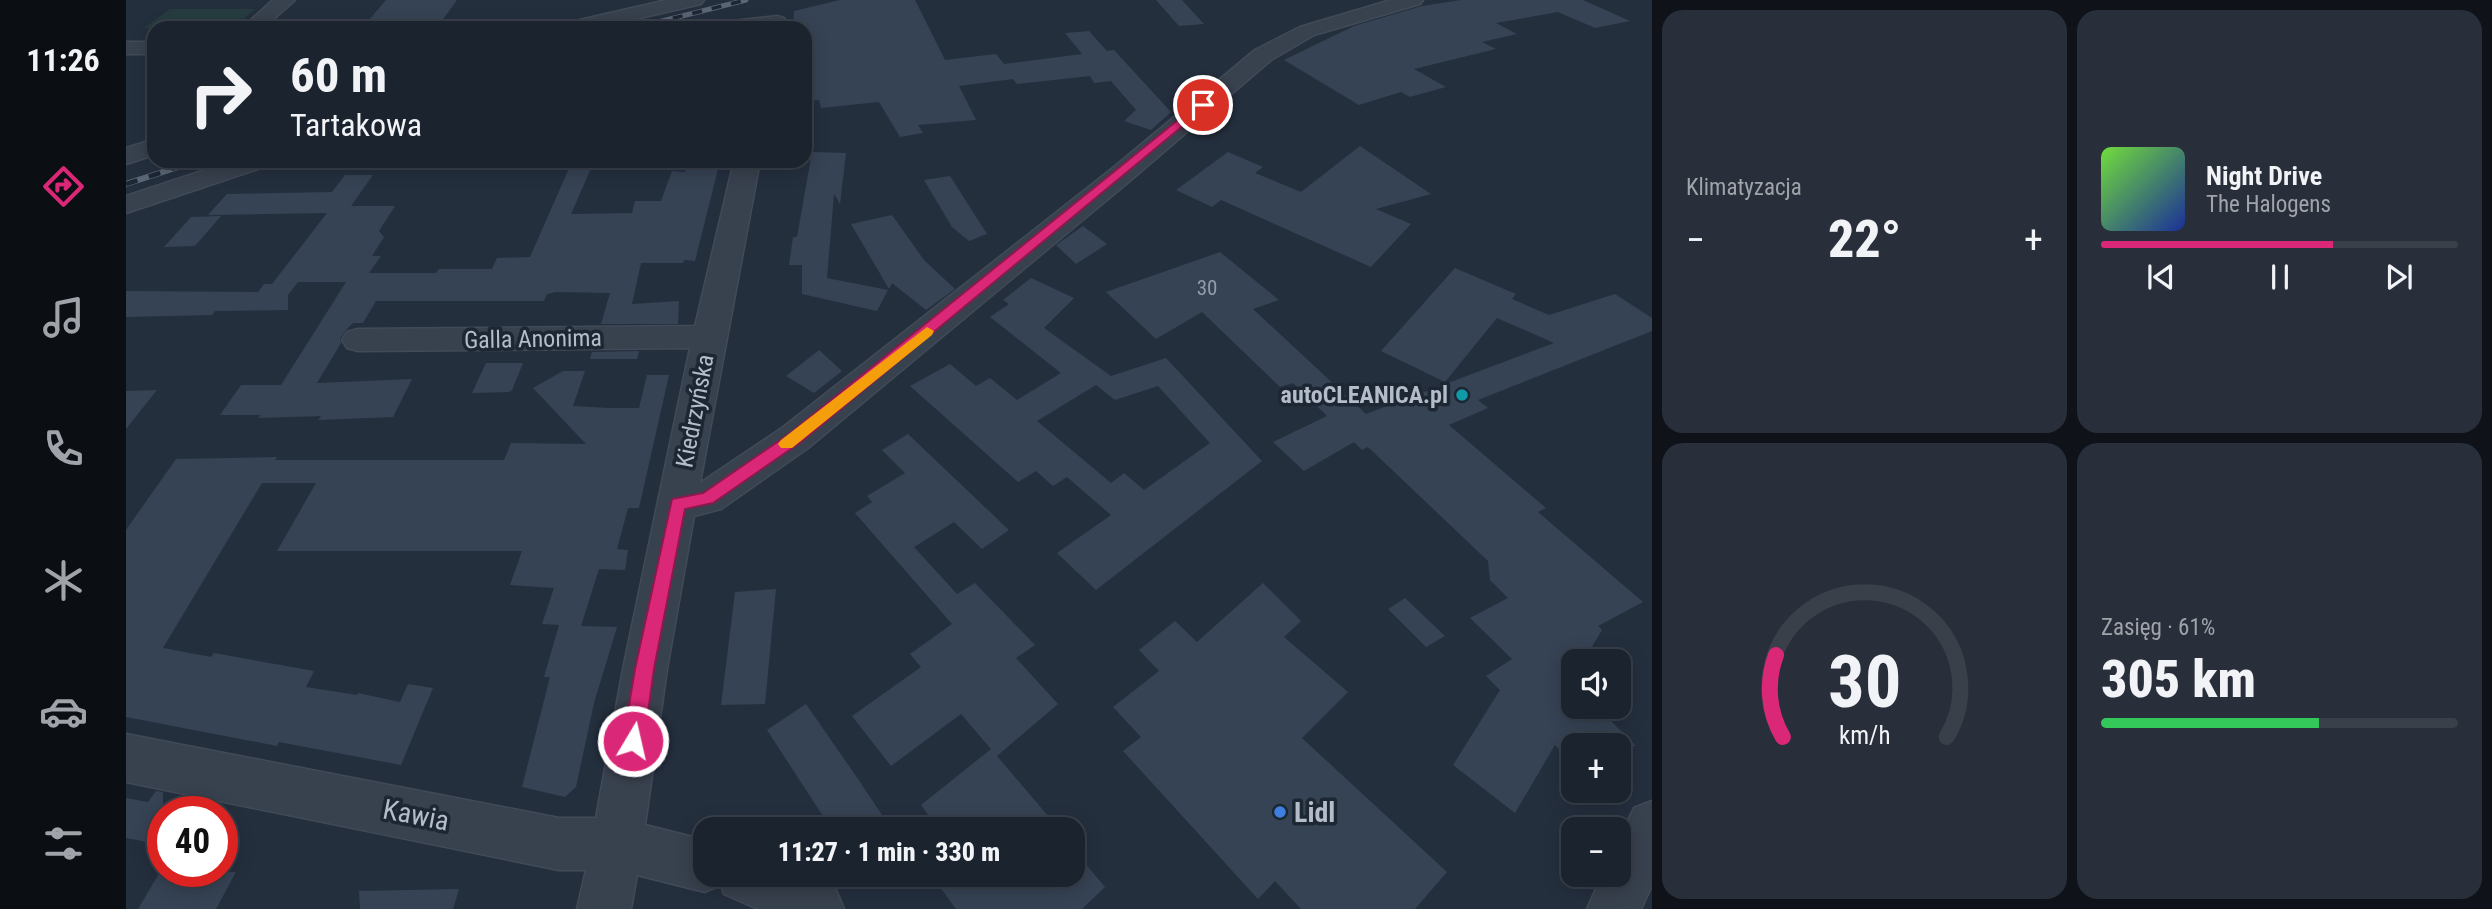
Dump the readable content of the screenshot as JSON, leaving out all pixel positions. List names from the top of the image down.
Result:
{
  "streets": {
    "street": ["Galla Anonima", "Kiedrzyńska", "Kawia"]
  },
  "crossings": [
    ["Galla Anonima", "Kiedrzyńska"],
    ["Kiedrzyńska", "Kawia"]
  ],
  "places": ["autoCLEANICA.pl", "Lidl"],
  "house_numbers": ["30"],
  "page": {
    "tabs": "11:26",
    "tile": [
      "Klimatyzacja",
      ["Zasięg · 61%", "305 km"]
    ],
    "turn": ["60 m", "Tartakowa"],
    "song": ["Night Drive", "The Halogens"],
    "heat": ["−", "22°", "+"],
    "map_buttons": ["+", "−"],
    "limit": "40",
    "trip": "11:27 · 1 min · 330 m",
    "gauge": ["30", "km/h"]
  }
}
